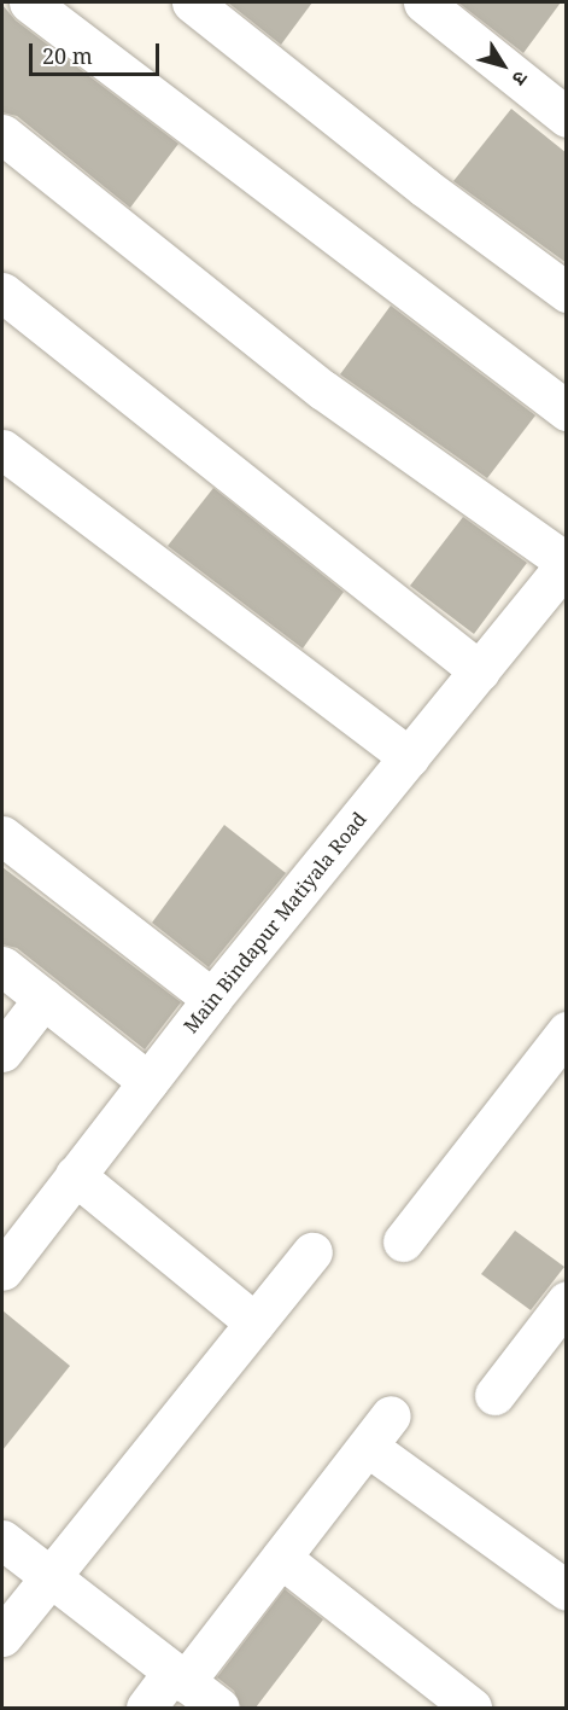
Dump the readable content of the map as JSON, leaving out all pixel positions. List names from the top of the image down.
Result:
{
  "streets": {
    "street": ["Main Bindapur Matiyala Road"]
  },
  "scale_bar": "20 m",
  "north": "bottom right"
}
